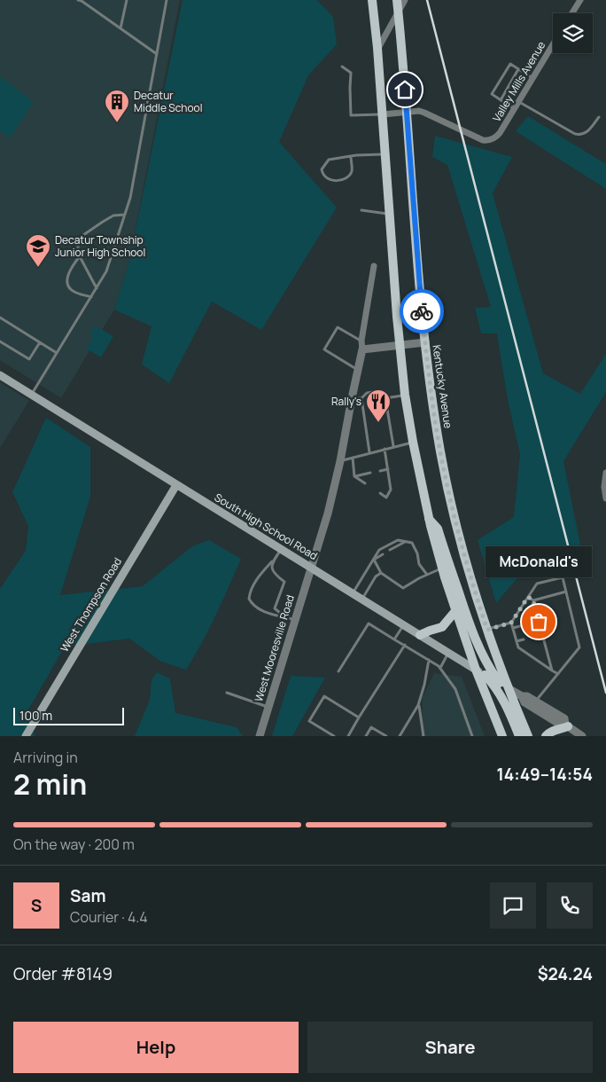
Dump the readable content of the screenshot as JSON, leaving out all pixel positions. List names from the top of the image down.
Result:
{
  "streets": {
    "main road": ["Kentucky Avenue", "South High School Road", "West Thompson Road"],
    "street": ["Valley Mills Avenue", "West Mooresville Road"]
  },
  "crossings": [
    ["Valley Mills Avenue", "Kentucky Avenue"],
    ["Kentucky Avenue", "South High School Road"],
    ["South High School Road", "West Thompson Road"],
    ["South High School Road", "West Mooresville Road"]
  ],
  "places": {
    "building": ["Decatur Middle School"],
    "school or university": ["Decatur Township Junior High School"],
    "restaurant": ["Rally's"],
    "other": ["McDonald's"]
  },
  "scale_bar": "100 m",
  "page": {
    "bubble": "McDonald's",
    "scale": "100 m",
    "heading": ["2 min", "Arriving in", "14:49–14:54"],
    "panel": [
      "Sam",
      "Courier · 4.4",
      "Order #8149",
      "$24.24"
    ],
    "bar": "On the way · 200 m",
    "round": "S",
    "buttons": ["Help", "Share"]
  }
}
